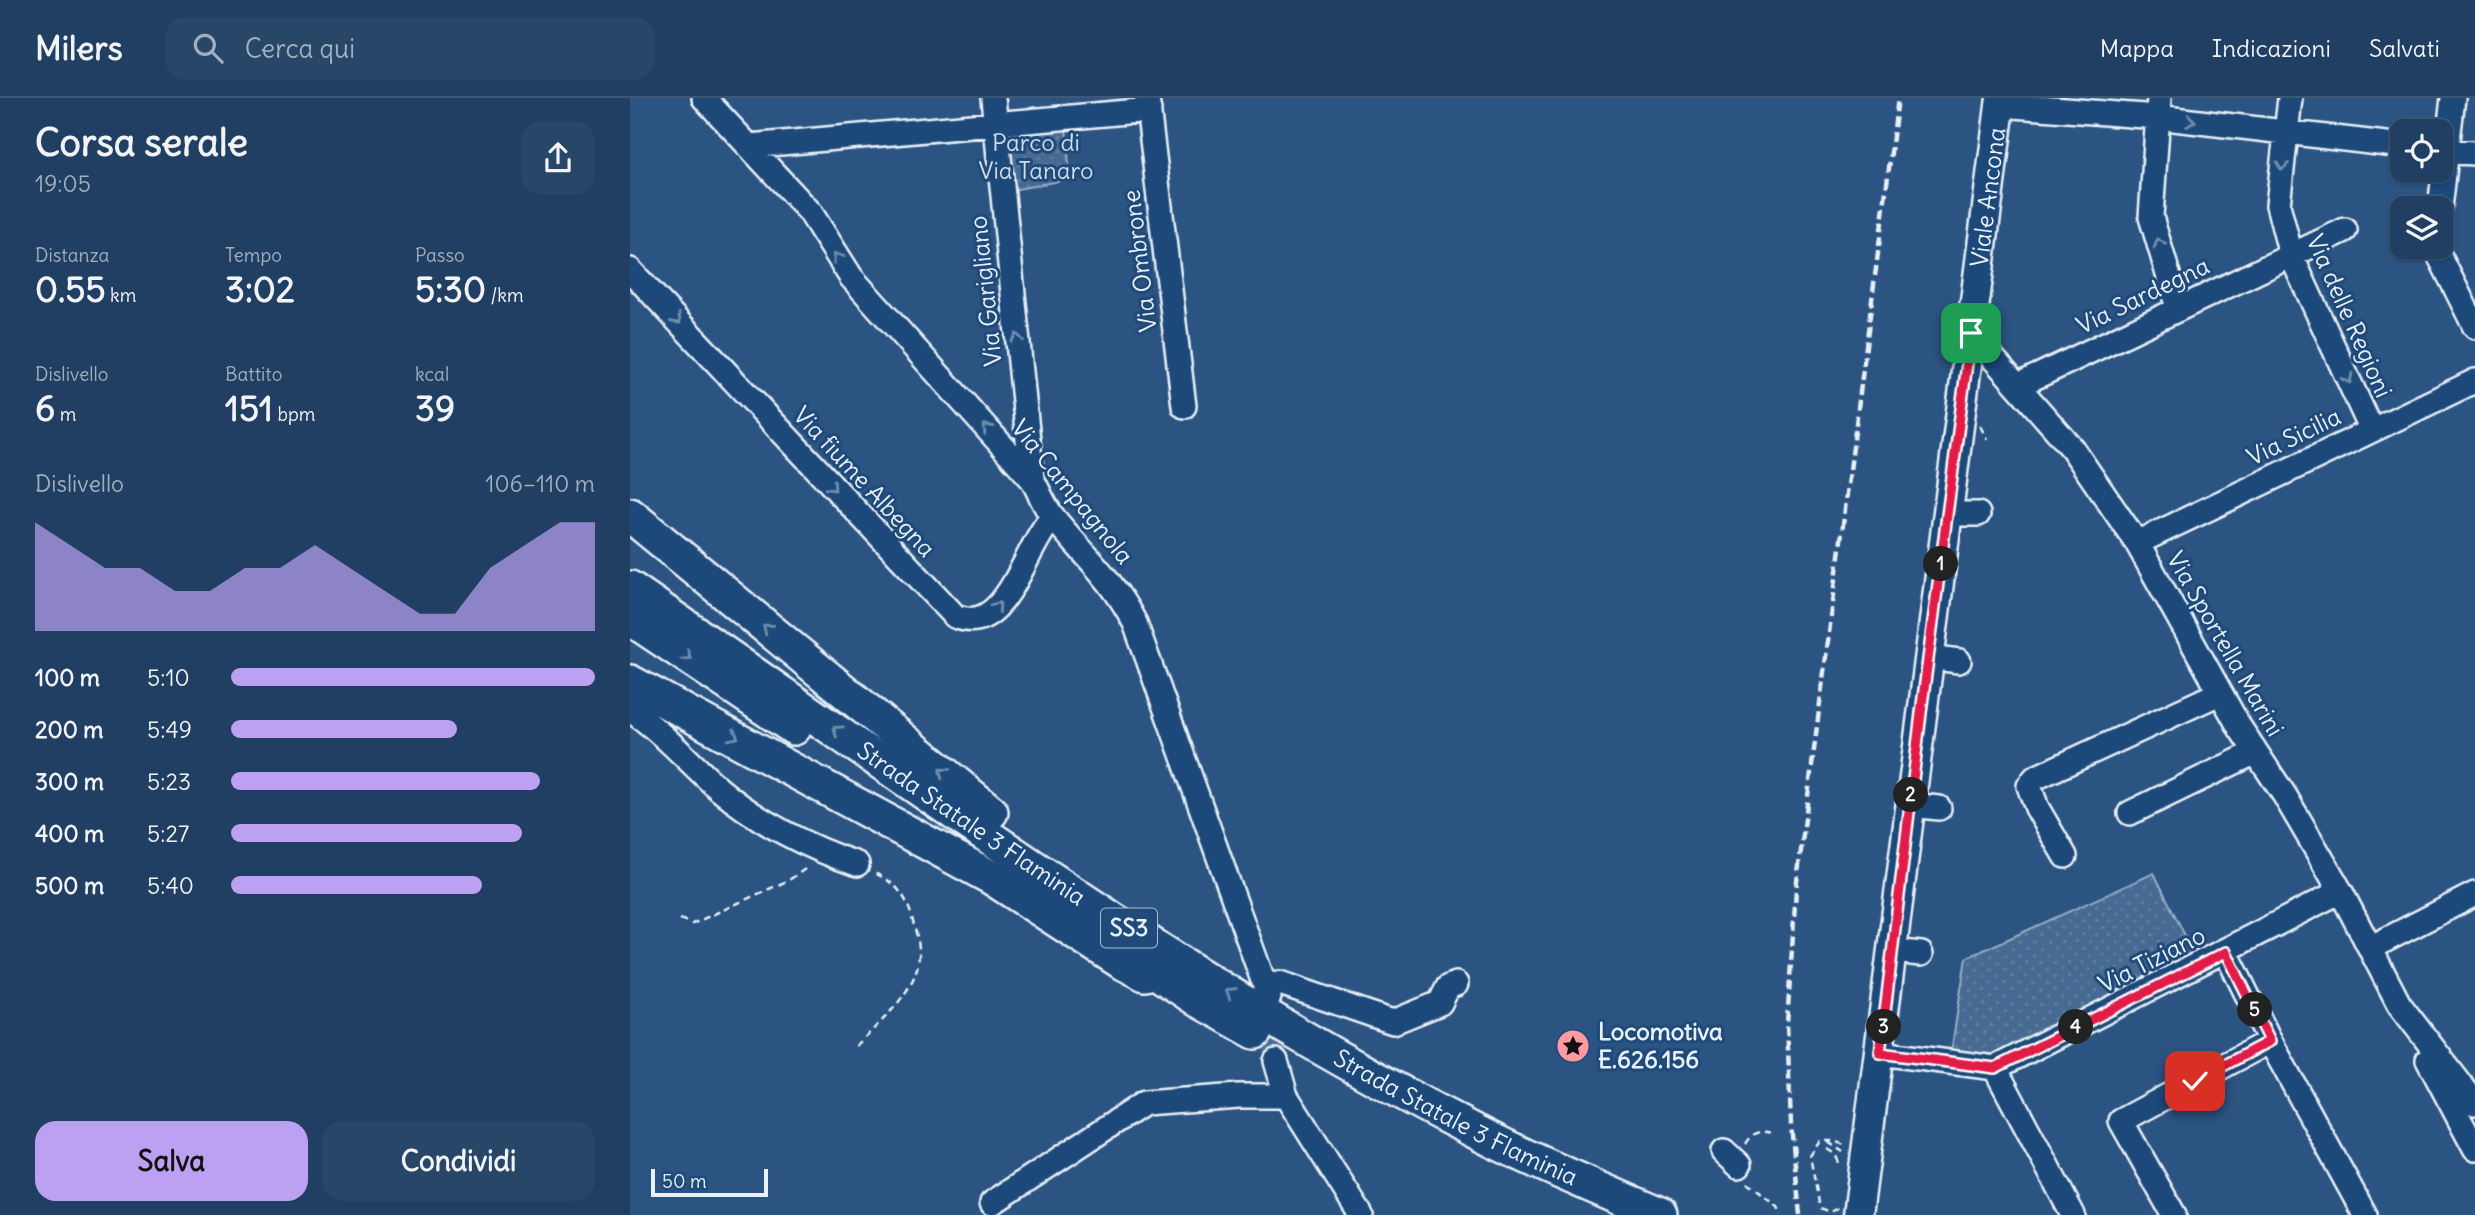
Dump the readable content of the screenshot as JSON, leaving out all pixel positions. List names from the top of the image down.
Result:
{
  "streets": {
    "highway": ["Strada Statale 3 Flaminia", "SS3"],
    "main road": ["Viale Ancona"],
    "street": [
      "Via Ombrone",
      "Via Garigliano",
      "Via Sardegna",
      "Via delle Regioni",
      "Via Sicilia",
      "Via fiume Albegna",
      "Via Campagnola",
      "Via Sportella Marini",
      "Via Tiziano"
    ]
  },
  "crossings": [
    ["Viale Ancona", "Via Sportella Marini"],
    ["Via Garigliano", "Via Campagnola"],
    ["Via Sardegna", "Via delle Regioni"],
    ["Via Sardegna", "Via Sportella Marini"],
    ["Via delle Regioni", "Via Sicilia"],
    ["Via Sicilia", "Via Sportella Marini"],
    ["Via fiume Albegna", "Via Campagnola"]
  ],
  "one_way": ["Via Garigliano"],
  "parks": ["Parco di Via Tanaro"],
  "places": {
    "place": ["Locomotiva E.626.156"]
  },
  "scale_bar": "50 m",
  "page": {
    "header": "Milers",
    "search": "Cerca qui",
    "nav": ["Mappa", "Indicazioni", "Salvati"],
    "heading": ["Corsa serale", "19:05"],
    "stats": [
      ["Distanza", "0.55 km"],
      ["Tempo", "3:02"],
      ["Passo", "5:30 /km"],
      ["Dislivello", "6 m"],
      ["Battito", "151 bpm"],
      ["kcal", "39"]
    ],
    "chart": ["Dislivello", "106–110 m"],
    "pins": [
      "1",
      "2",
      "5",
      "3",
      "4"
    ],
    "list": [
      {
        "name": "100 m",
        "note": "5:10"
      },
      {
        "name": "200 m",
        "note": "5:49"
      },
      {
        "name": "300 m",
        "note": "5:23"
      },
      {
        "name": "400 m",
        "note": "5:27"
      },
      {
        "name": "500 m",
        "note": "5:40"
      }
    ],
    "buttons": ["Salva", "Condividi"],
    "scale": "50 m"
  }
}
